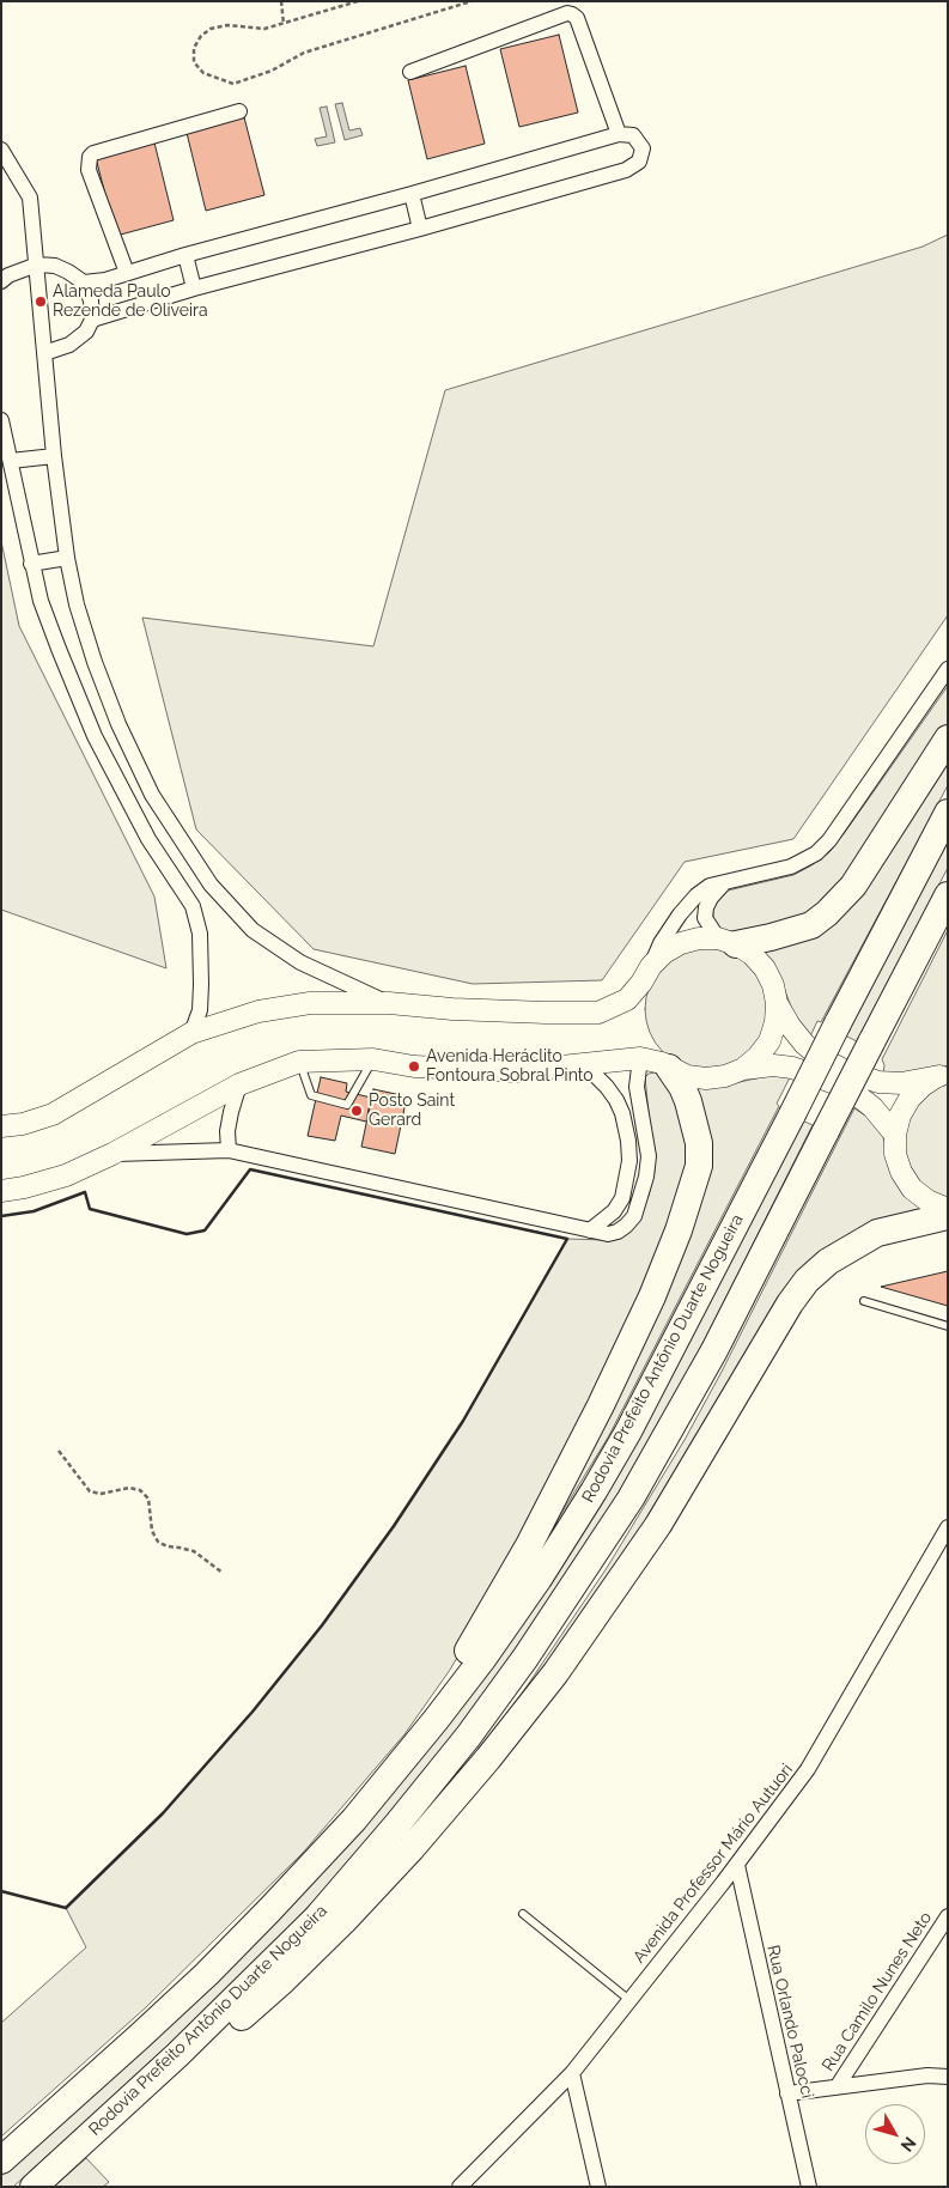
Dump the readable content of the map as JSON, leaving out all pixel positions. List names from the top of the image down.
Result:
{
  "streets": {
    "highway": ["Rodovia Prefeito Antônio Duarte Nogueira"],
    "street": ["Avenida Professor Mário Autuori", "Rua Camilo Nunes Neto", "Rua Orlando Palocci"]
  },
  "crossings": [
    ["Avenida Professor Mário Autuori", "Rua Orlando Palocci"]
  ],
  "places": ["Alameda Paulo Rezende de Oliveira", "Avenida Heráclito Fontoura Sobral Pinto", "Posto Saint Gerard"],
  "north": "bottom right"
}
